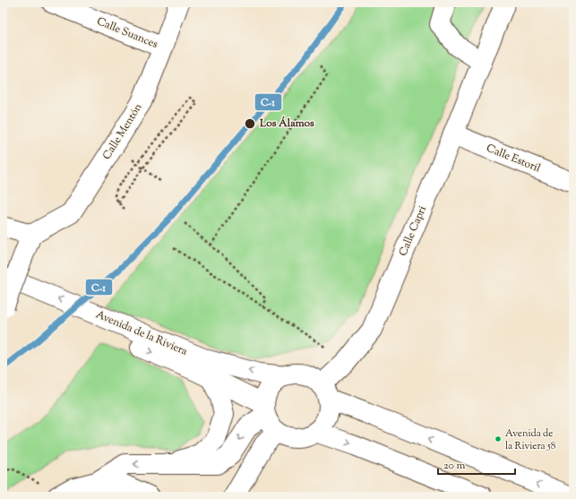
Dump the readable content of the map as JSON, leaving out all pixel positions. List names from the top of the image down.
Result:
{
  "streets": {
    "street": [
      "Calle Suances",
      "Calle Mentón",
      "Calle Estoril",
      "Calle Capri",
      "Avenida de la Riviera"
    ]
  },
  "crossings": [
    ["Calle Suances", "Calle Mentón"],
    ["Calle Estoril", "Calle Capri"],
    ["Calle Capri", "Avenida de la Riviera"]
  ],
  "places": ["Los Álamos", "Avenida de la Riviera 58"],
  "lines": ["transit line C-1"],
  "scale_bar": "20 m"
}
